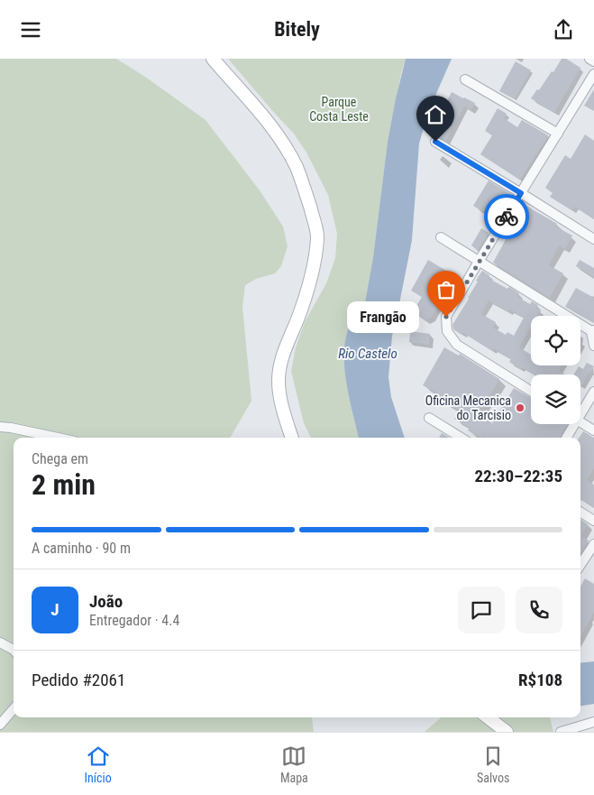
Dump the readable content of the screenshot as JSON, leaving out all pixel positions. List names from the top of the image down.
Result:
{
  "water": ["Rio Castelo"],
  "parks": ["Parque Costa Leste"],
  "places": ["Frangão", "Oficina Mecanica do Tarcisio"],
  "page": {
    "header": "Bitely",
    "bubble": "Frangão",
    "heading": ["2 min", "Chega em", "22:30–22:35"],
    "panel": [
      "João",
      "Entregador · 4.4",
      "Pedido #2061",
      "R$108"
    ],
    "bar": "A caminho · 90 m",
    "round": "J",
    "tabs": ["Início", "Mapa", "Salvos"]
  }
}
